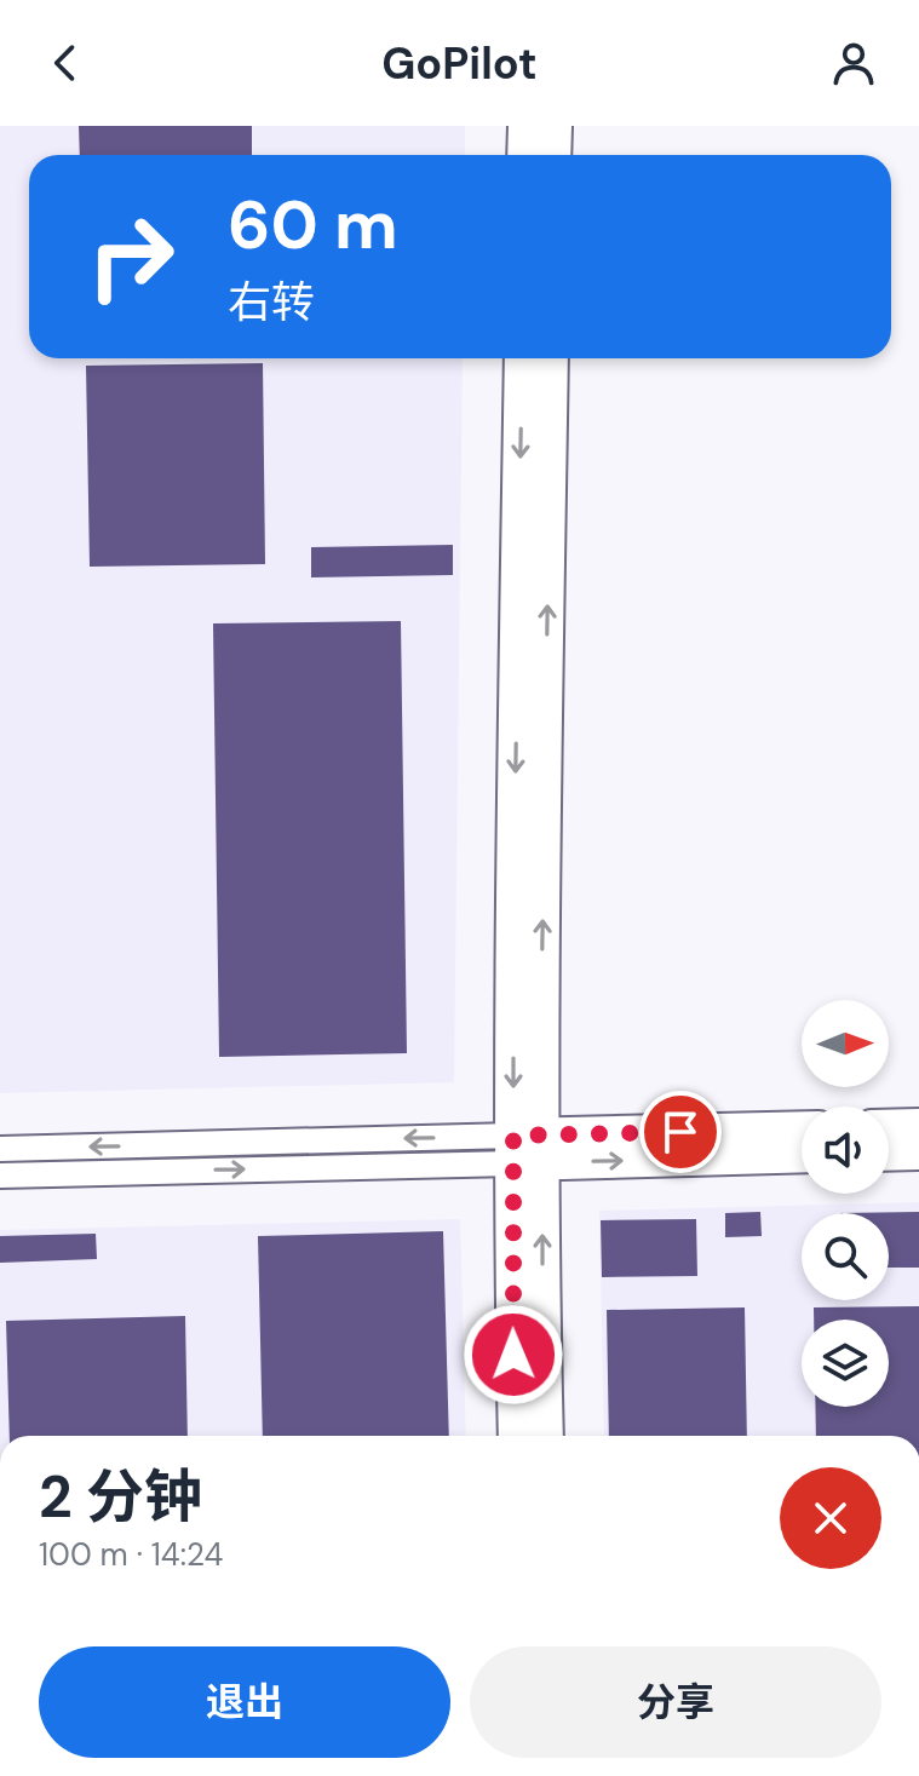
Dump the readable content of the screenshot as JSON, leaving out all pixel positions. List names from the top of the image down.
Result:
{
  "north": "right",
  "page": {
    "header": "GoPilot",
    "turn": ["60 m", "右转"],
    "heading": ["2 分钟", "100 m · 14:24"],
    "buttons": ["退出", "分享"]
  }
}
